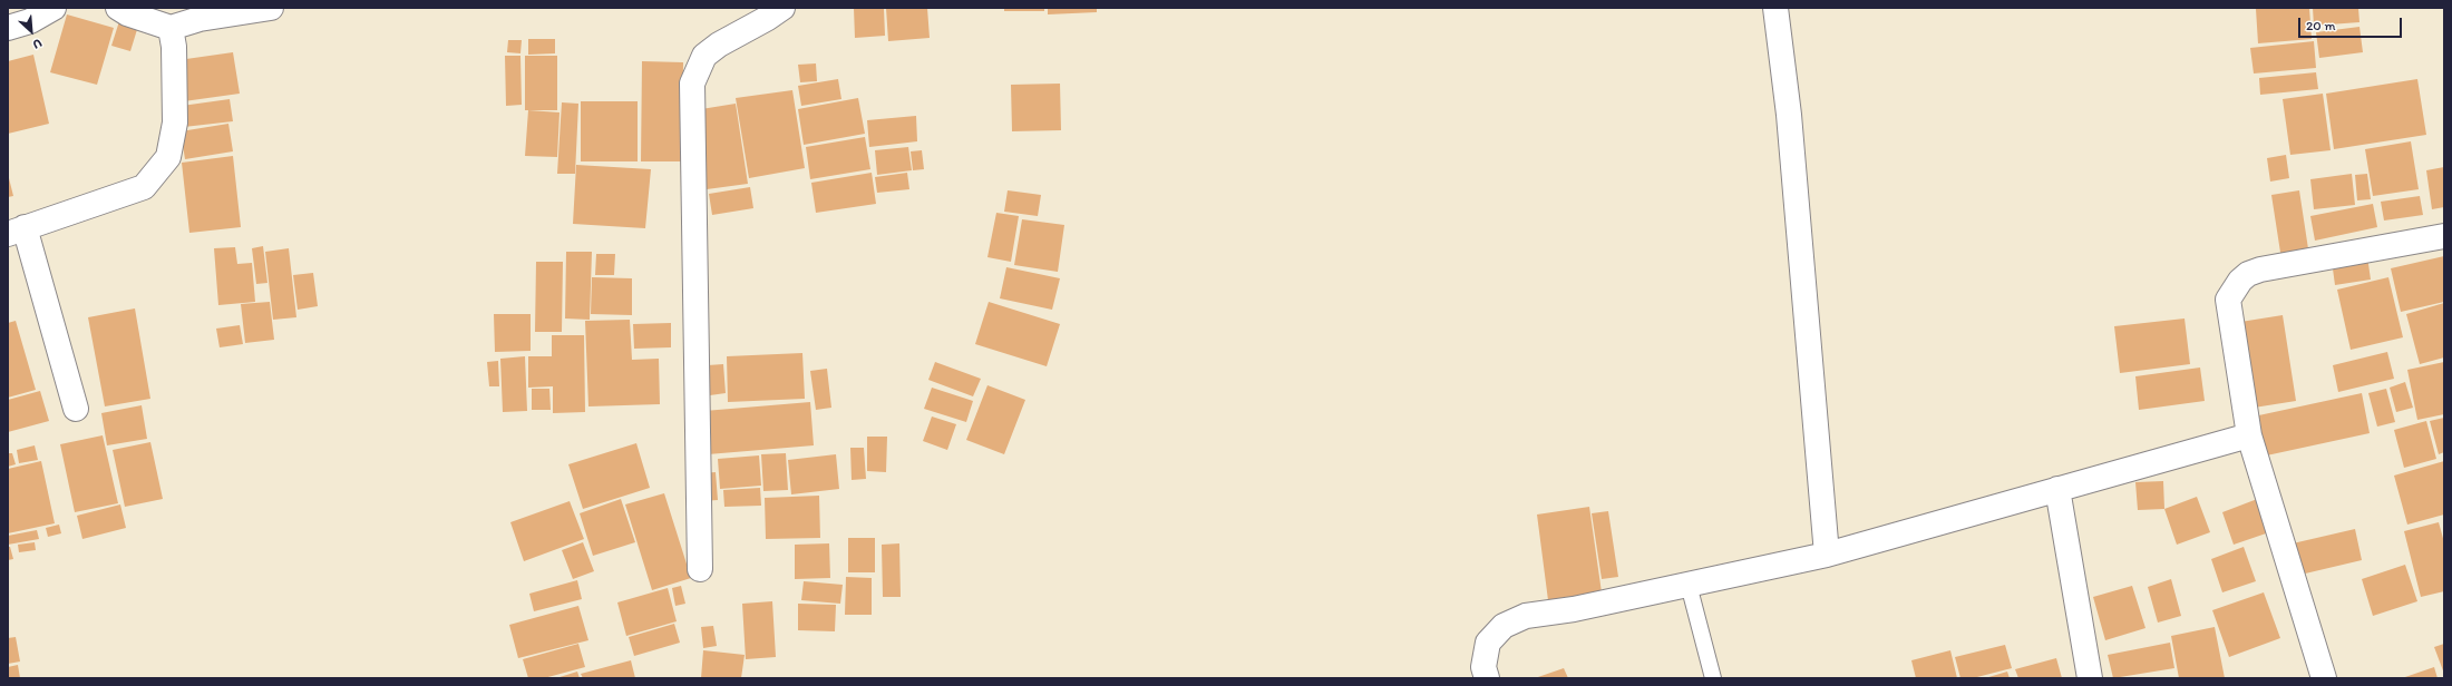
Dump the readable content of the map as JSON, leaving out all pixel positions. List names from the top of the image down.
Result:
{
  "scale_bar": "20 m",
  "north": "bottom right"
}
